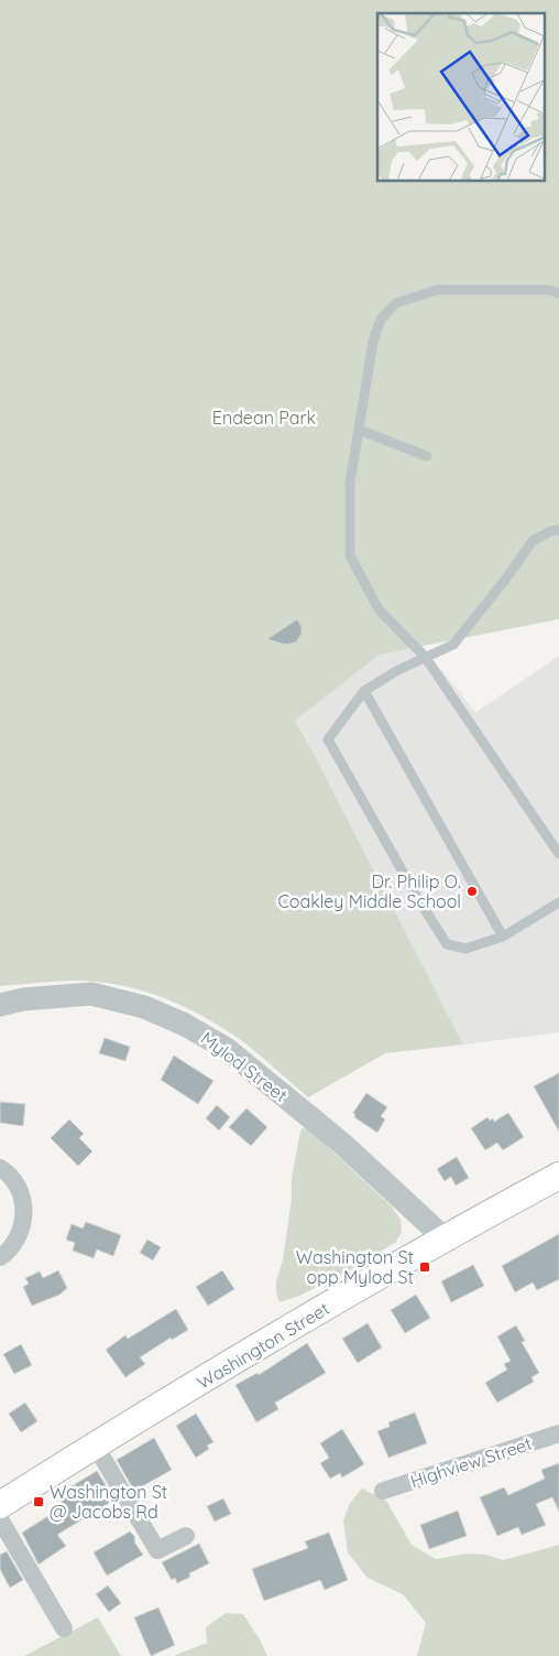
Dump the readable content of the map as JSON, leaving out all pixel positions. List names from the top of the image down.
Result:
{
  "streets": {
    "main road": ["Washington Street"],
    "street": ["Mylod Street", "Highview Street"]
  },
  "crossings": [
    ["Mylod Street", "Washington Street"]
  ],
  "parks": ["Endean Park"],
  "places": {
    "other": ["Dr. Philip O. Coakley Middle School"],
    "transit": ["Washington St opp Mylod St", "Washington St @ Jacobs Rd"]
  }
}
